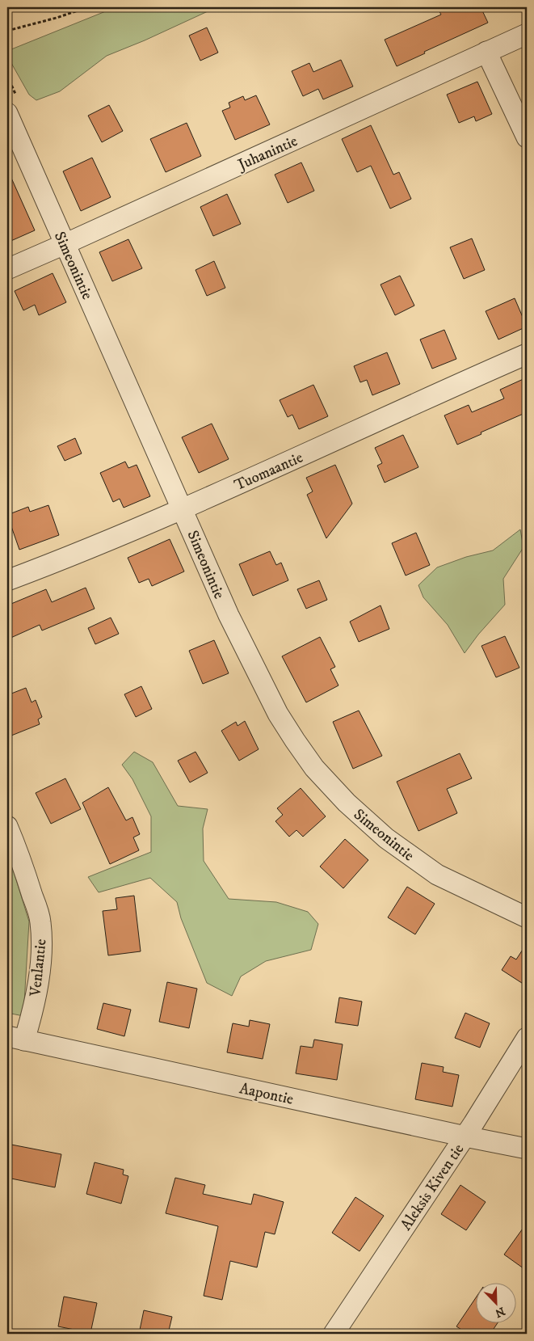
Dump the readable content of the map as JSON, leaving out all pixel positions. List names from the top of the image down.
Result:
{
  "streets": {
    "street": [
      "Juhanintie",
      "Simeonintie",
      "Tuomaantie",
      "Venlantie",
      "Aapontie",
      "Aleksis Kiven tie"
    ]
  },
  "crossings": [
    ["Juhanintie", "Simeonintie"],
    ["Simeonintie", "Tuomaantie"],
    ["Venlantie", "Aapontie"],
    ["Aapontie", "Aleksis Kiven tie"]
  ],
  "north": "bottom right"
}
